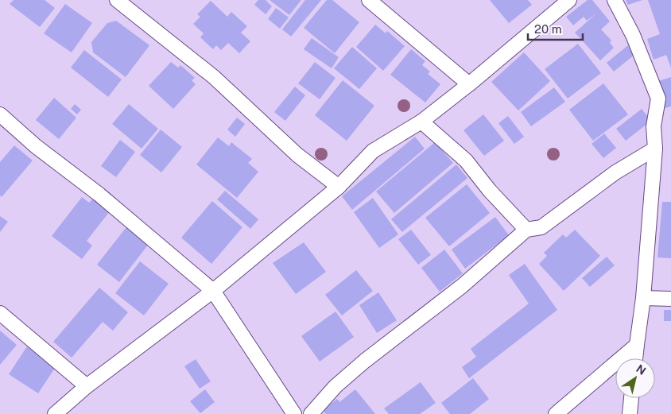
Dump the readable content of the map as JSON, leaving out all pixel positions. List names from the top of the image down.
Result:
{
  "scale_bar": "20 m",
  "north": "top right"
}
